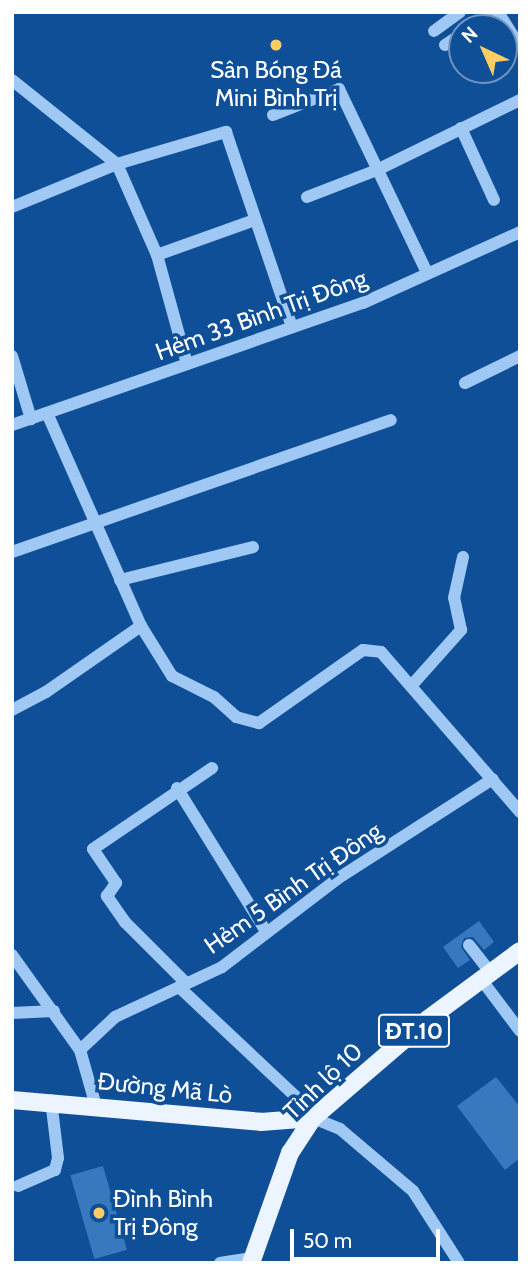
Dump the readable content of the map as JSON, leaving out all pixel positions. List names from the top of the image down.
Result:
{
  "streets": {
    "main road": ["ĐT.10", "Tỉnh lộ 10", "Đường Mã Lò"],
    "street": ["Hẻm 33 Bình Trị Đông", "Hẻm 5 Bình Trị Đông"]
  },
  "crossings": [
    ["Tỉnh lộ 10", "Đường Mã Lò"]
  ],
  "places": ["Sân Bóng Đá Mini Bình Trị", "Đình Bình Trị Đông"],
  "scale_bar": "50 m",
  "north": "top left"
}
